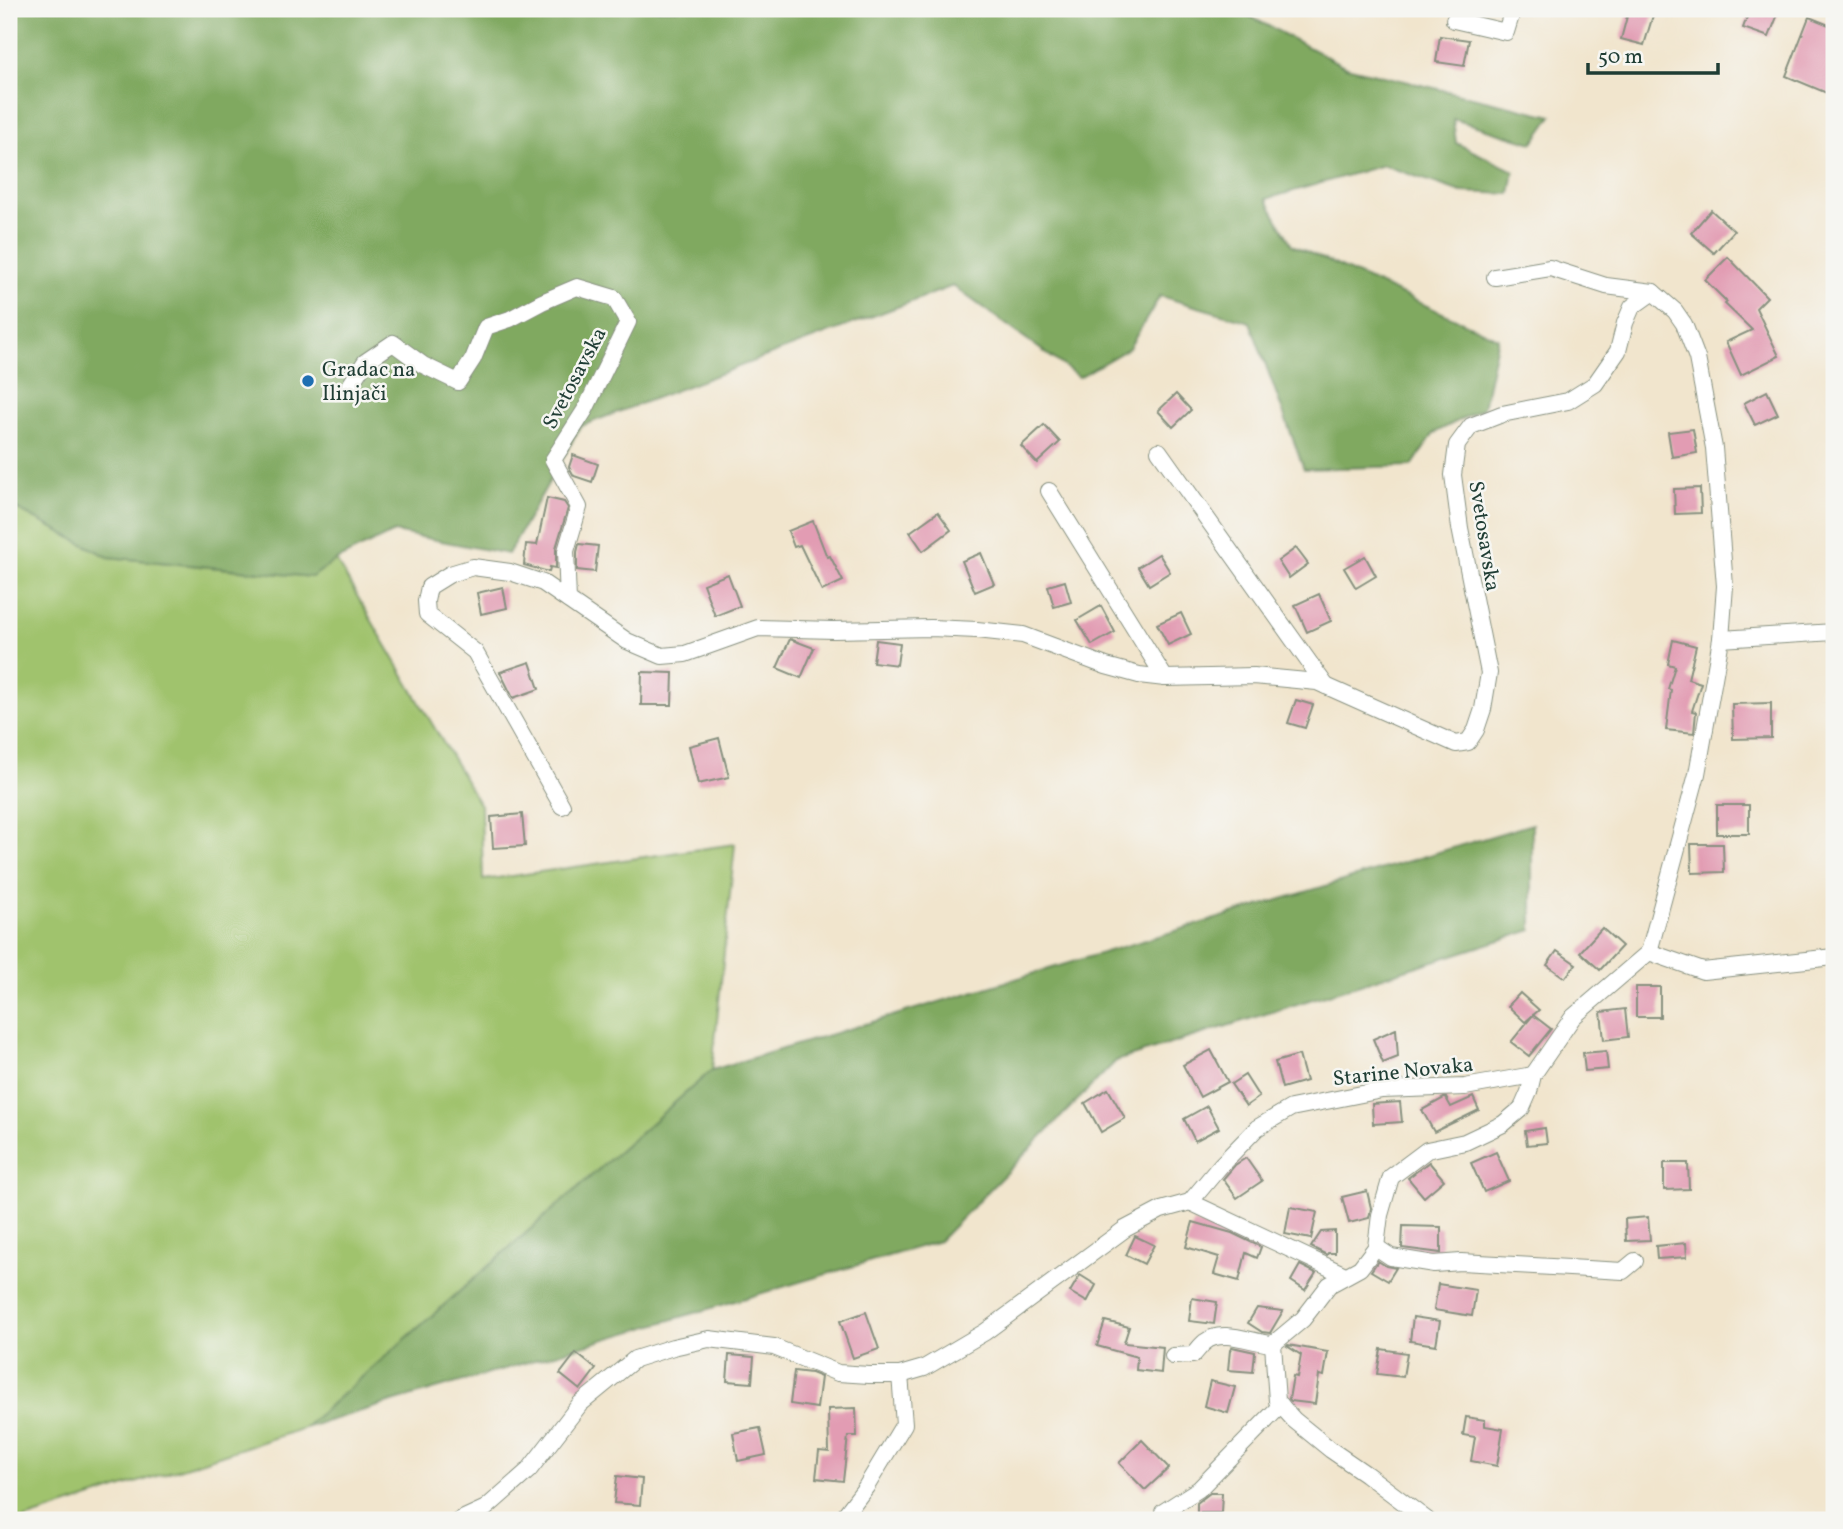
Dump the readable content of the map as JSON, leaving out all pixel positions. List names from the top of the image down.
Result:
{
  "streets": {
    "street": ["Svetosavska", "Starine Novaka"]
  },
  "places": ["Gradac na Ilinjači"],
  "scale_bar": "50 m"
}
